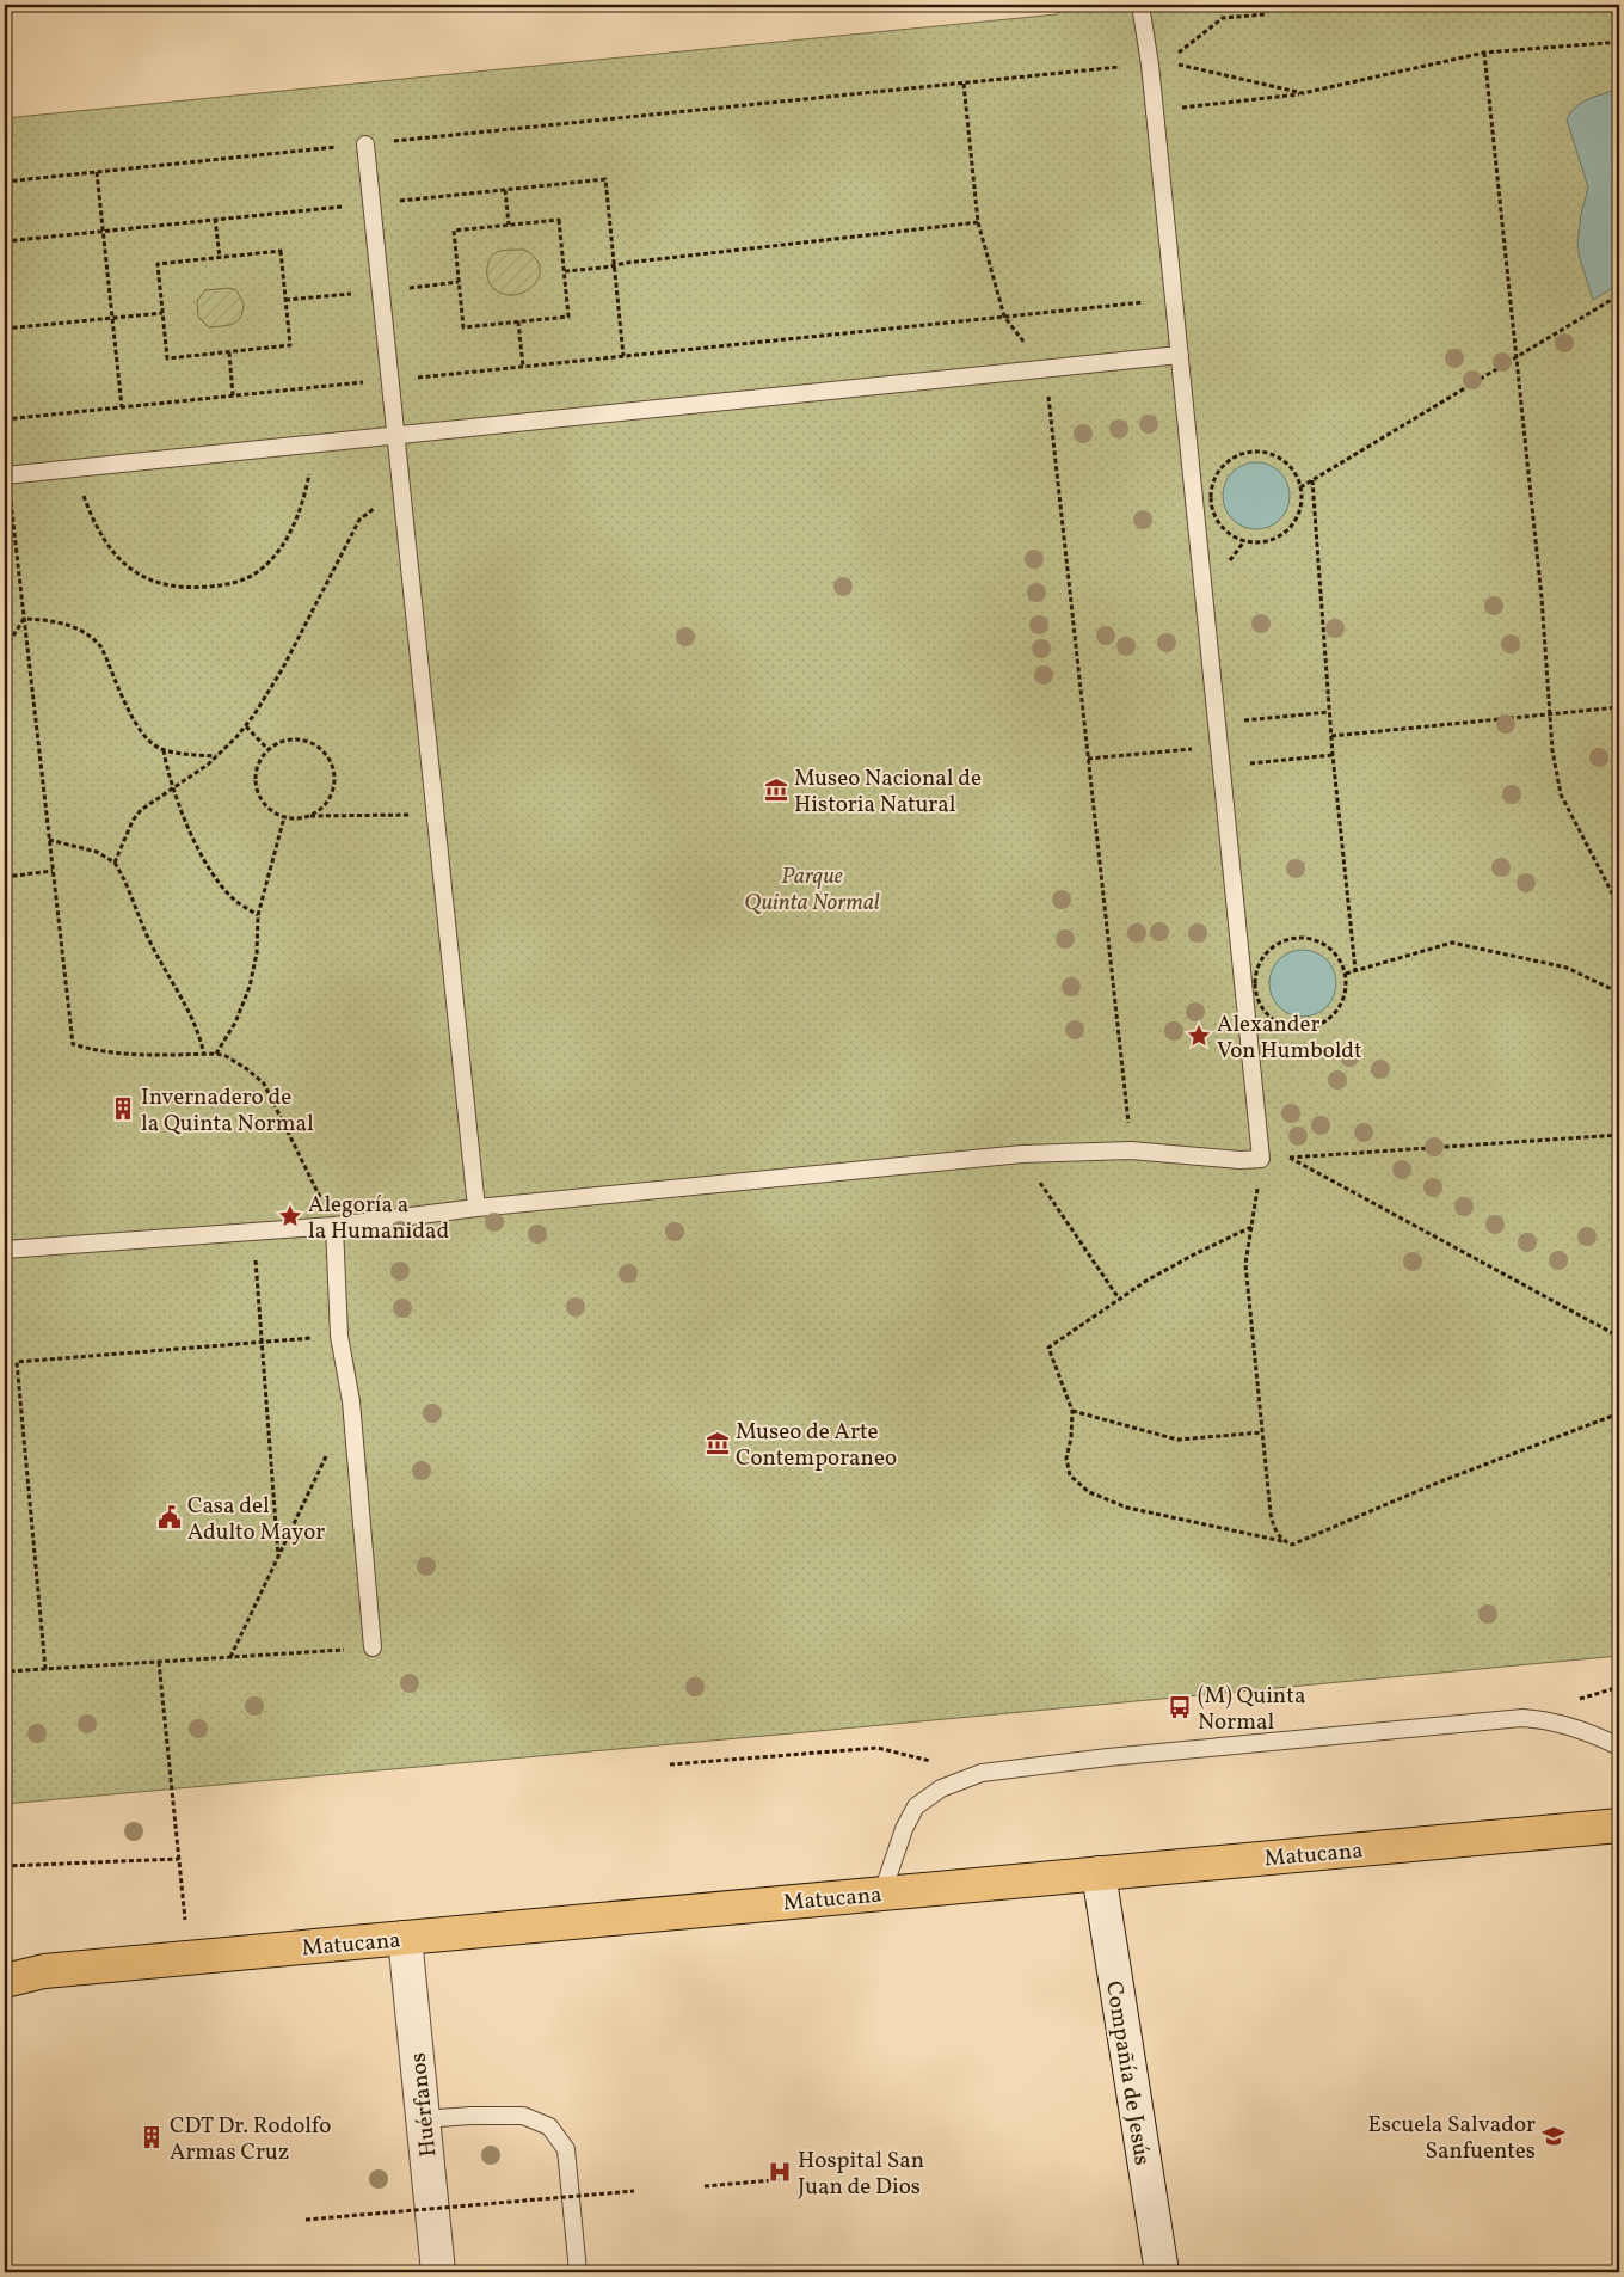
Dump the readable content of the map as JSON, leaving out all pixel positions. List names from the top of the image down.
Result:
{
  "streets": {
    "main road": ["Matucana"],
    "street": ["Compañía de Jesús", "Huérfanos"]
  },
  "crossings": [
    ["Matucana", "Compañía de Jesús"],
    ["Matucana", "Huérfanos"]
  ],
  "parks": ["Parque Quinta Normal"],
  "places": {
    "museum": ["Museo Nacional de Historia Natural", "Museo de Arte Contemporaneo"],
    "place": ["Alexander Von Humboldt", "Alegoría a la Humanidad"],
    "building": ["Invernadero de la Quinta Normal", "CDT Dr. Rodolfo Armas Cruz"],
    "public building": ["Casa del Adulto Mayor"],
    "bus stop": ["(M) Quinta Normal"],
    "school or university": ["Escuela Salvador Sanfuentes"],
    "hospital": ["Hospital San Juan de Dios"]
  }
}
